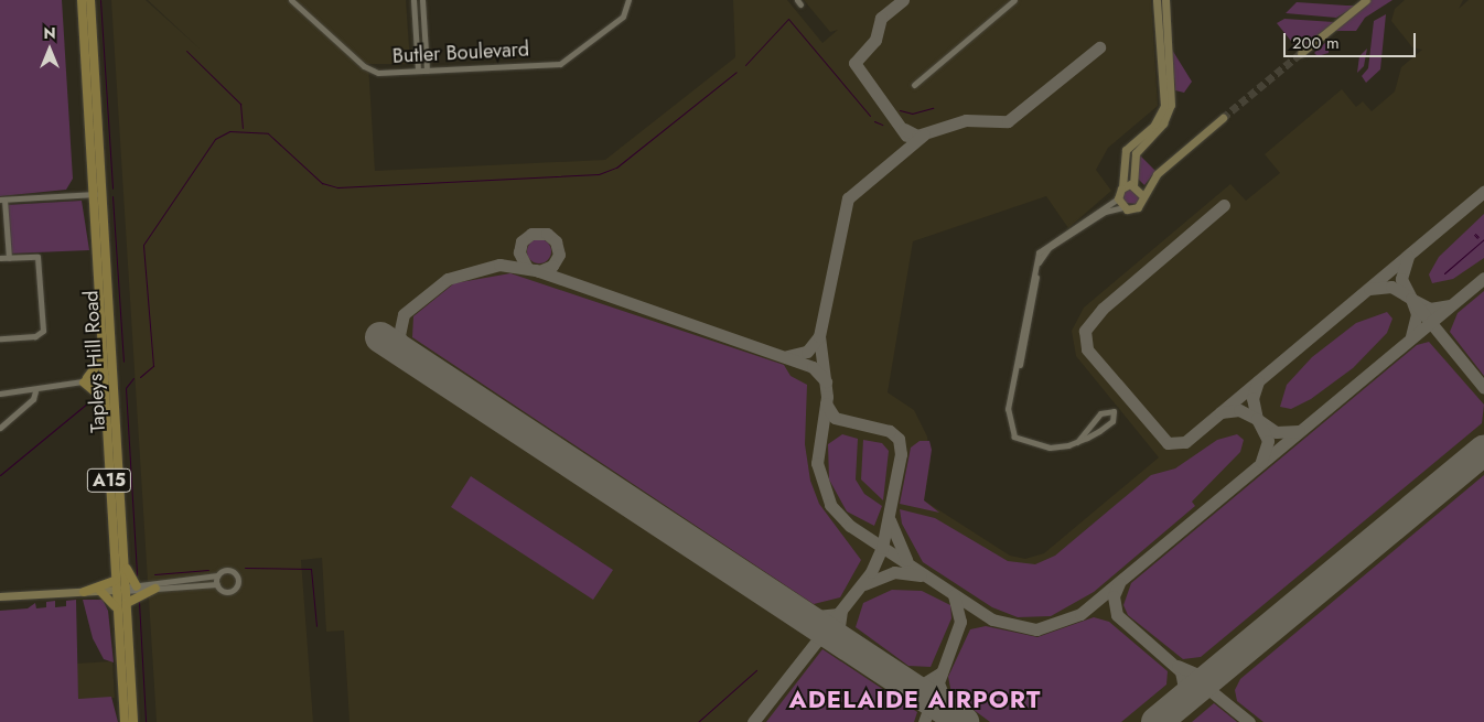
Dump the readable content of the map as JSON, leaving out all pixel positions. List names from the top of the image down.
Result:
{
  "streets": {
    "main road": ["Tapleys Hill Road", "A15"],
    "street": ["Butler Boulevard"]
  },
  "districts": ["ADELAIDE AIRPORT"],
  "scale_bar": "200 m",
  "north": "top"
}
